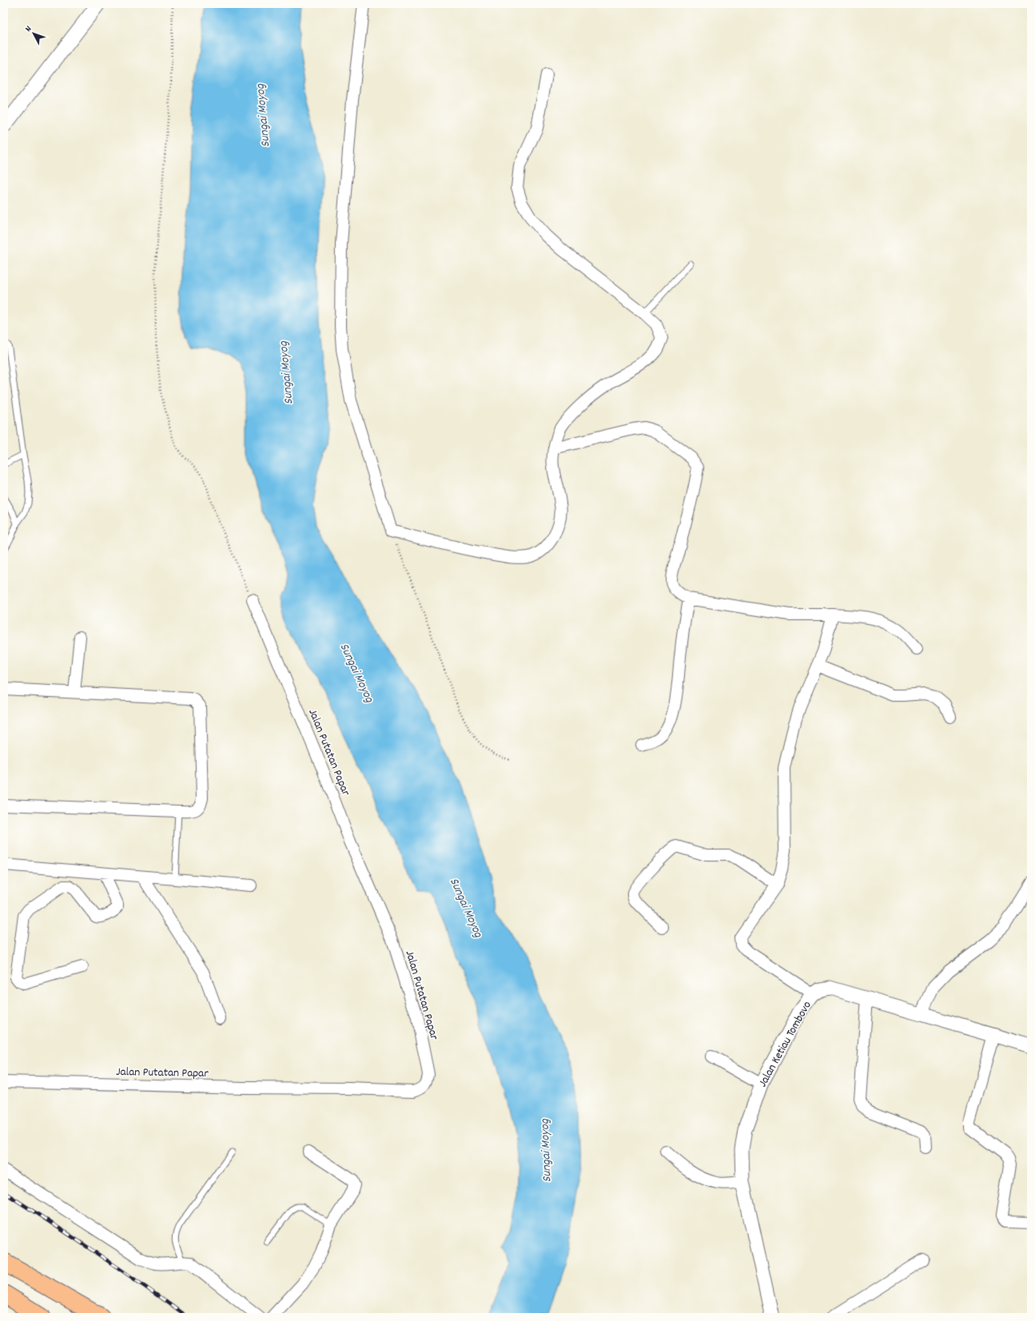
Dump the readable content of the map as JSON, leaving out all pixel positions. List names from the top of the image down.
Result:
{
  "streets": {
    "street": ["Jalan Putatan Papar", "Jalan Ketiau Tombovo"]
  },
  "water": ["Sungai Moyog"],
  "north": "top left"
}
